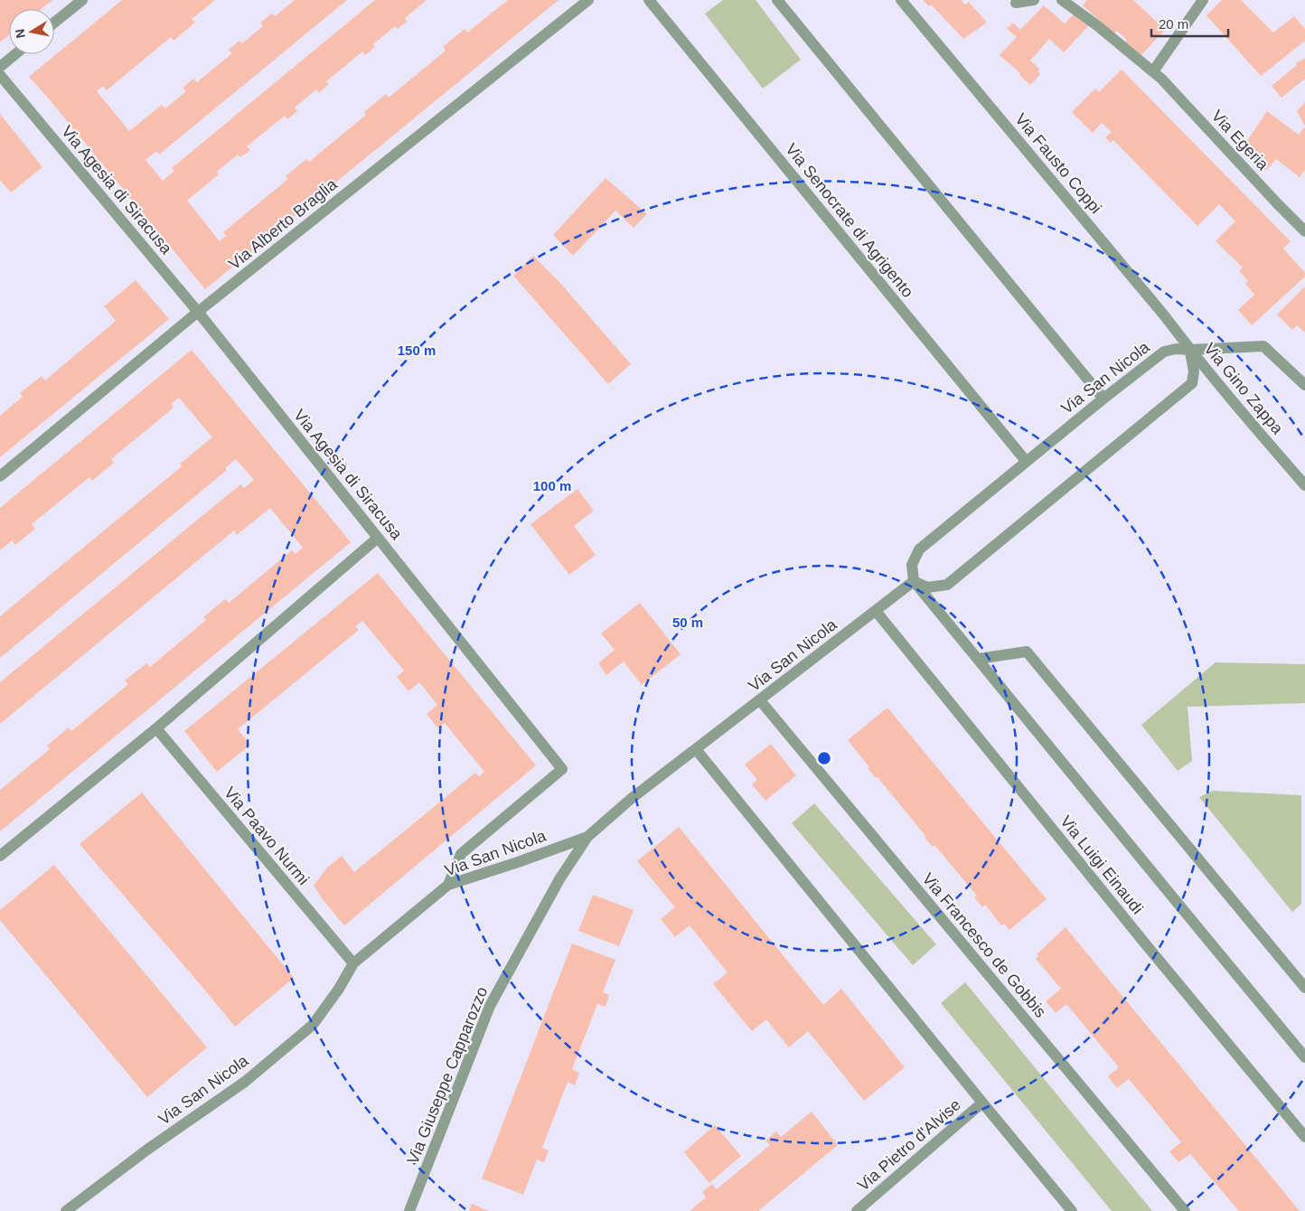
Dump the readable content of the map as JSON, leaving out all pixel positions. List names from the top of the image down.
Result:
{
  "streets": {
    "street": [
      "Via Egeria",
      "Via Fausto Coppi",
      "Via Agesia di Siracusa",
      "Via Senocrate di Agrigento",
      "Via Alberto Braglia",
      "Via San Nicola",
      "Via Gino Zappa",
      "Via Paavo Nurmi",
      "Via Luigi Einaudi",
      "Via Francesco de Gobbis",
      "Via Giuseppe Capparozzo",
      "Via Pietro d'Alvise"
    ]
  },
  "crossings": [
    ["Via Fausto Coppi", "Via San Nicola"],
    ["Via Fausto Coppi", "Via Gino Zappa"],
    ["Via Agesia di Siracusa", "Via Alberto Braglia"],
    ["Via Agesia di Siracusa", "Via San Nicola"],
    ["Via Senocrate di Agrigento", "Via San Nicola"],
    ["Via San Nicola", "Via Gino Zappa"],
    ["Via San Nicola", "Via Paavo Nurmi"],
    ["Via San Nicola", "Via Luigi Einaudi"],
    ["Via San Nicola", "Via Francesco de Gobbis"],
    ["Via San Nicola", "Via Giuseppe Capparozzo"]
  ],
  "scale_bar": "20 m",
  "north": "left",
  "rings": ["150 m", "100 m", "50 m"]
}
